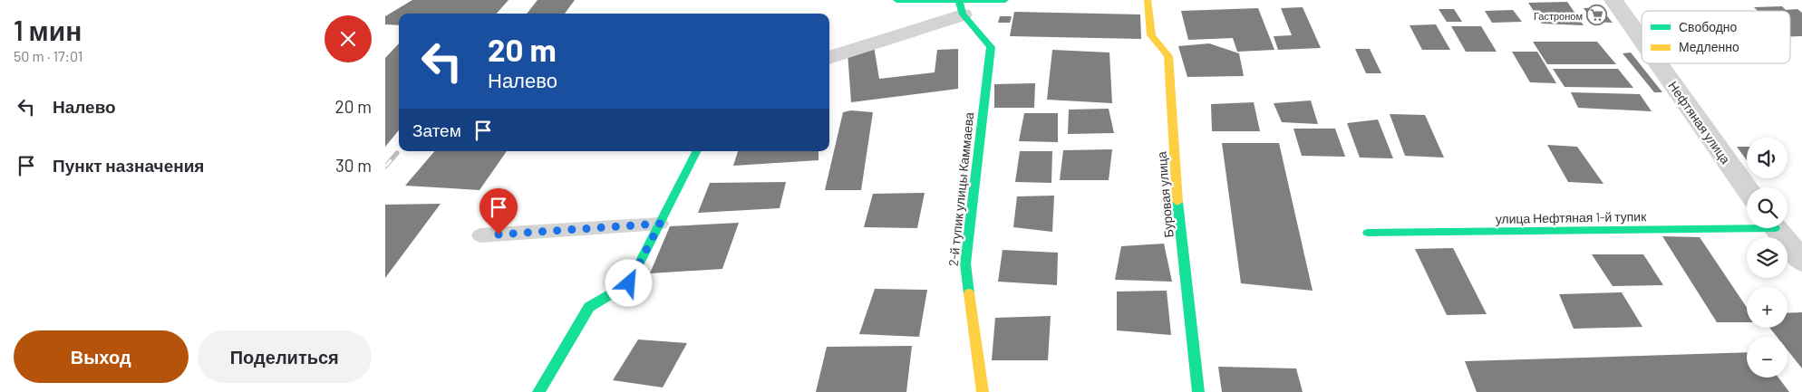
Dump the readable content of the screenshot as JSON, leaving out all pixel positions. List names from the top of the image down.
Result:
{
  "streets": {
    "street": [
      "Нефтяная улица",
      "2-й тупик улицы Каммаева",
      "Буровая улица",
      "улица Нефтяная 1-й тупик"
    ]
  },
  "places": {
    "supermarket": ["Гастроном"]
  },
  "legend": ["Свободно", "Медленно"],
  "page": {
    "heading": ["1 мин", "50 m · 17:01"],
    "turn": ["20 m", "Налево"],
    "list": [
      {
        "name": "Налево",
        "value": "20 m"
      },
      {
        "name": "Пункт назначения",
        "value": "30 m"
      }
    ],
    "then": "Затем",
    "map_buttons": ["+", "−"],
    "buttons": ["Выход", "Поделиться"]
  }
}
